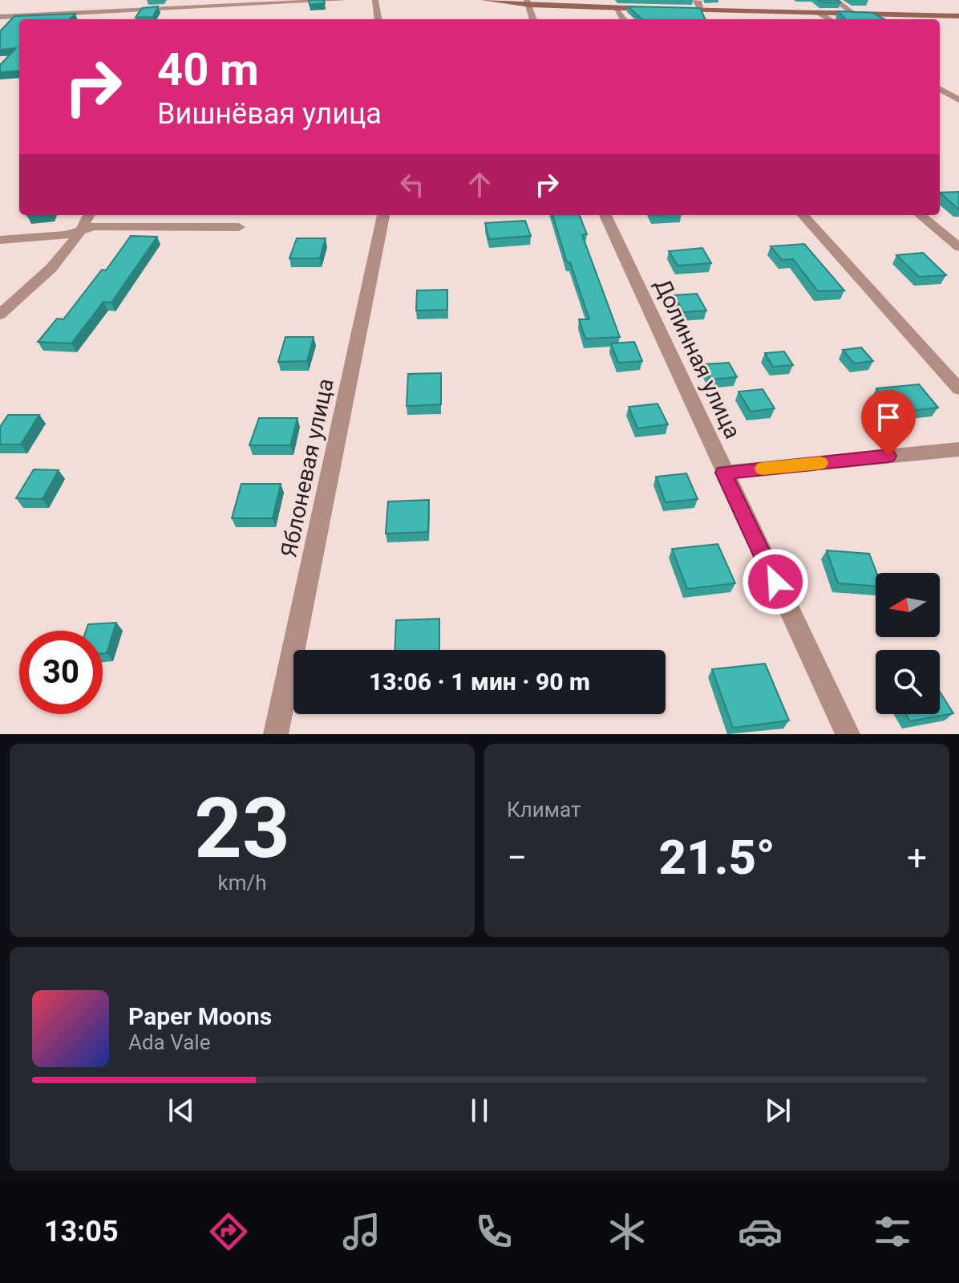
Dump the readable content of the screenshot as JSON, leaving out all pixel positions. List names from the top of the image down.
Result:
{
  "streets": {
    "street": ["Долинная улица", "Яблоневая улица"]
  },
  "north": "left",
  "page": {
    "turn": ["40 m", "Вишнёвая улица"],
    "limit": "30",
    "trip": "13:06 · 1 мин · 90 m",
    "tile": [
      ["23", "km/h"],
      "Климат"
    ],
    "heat": ["−", "21.5°", "+"],
    "song": ["Paper Moons", "Ada Vale"],
    "tabs": "13:05"
  }
}
